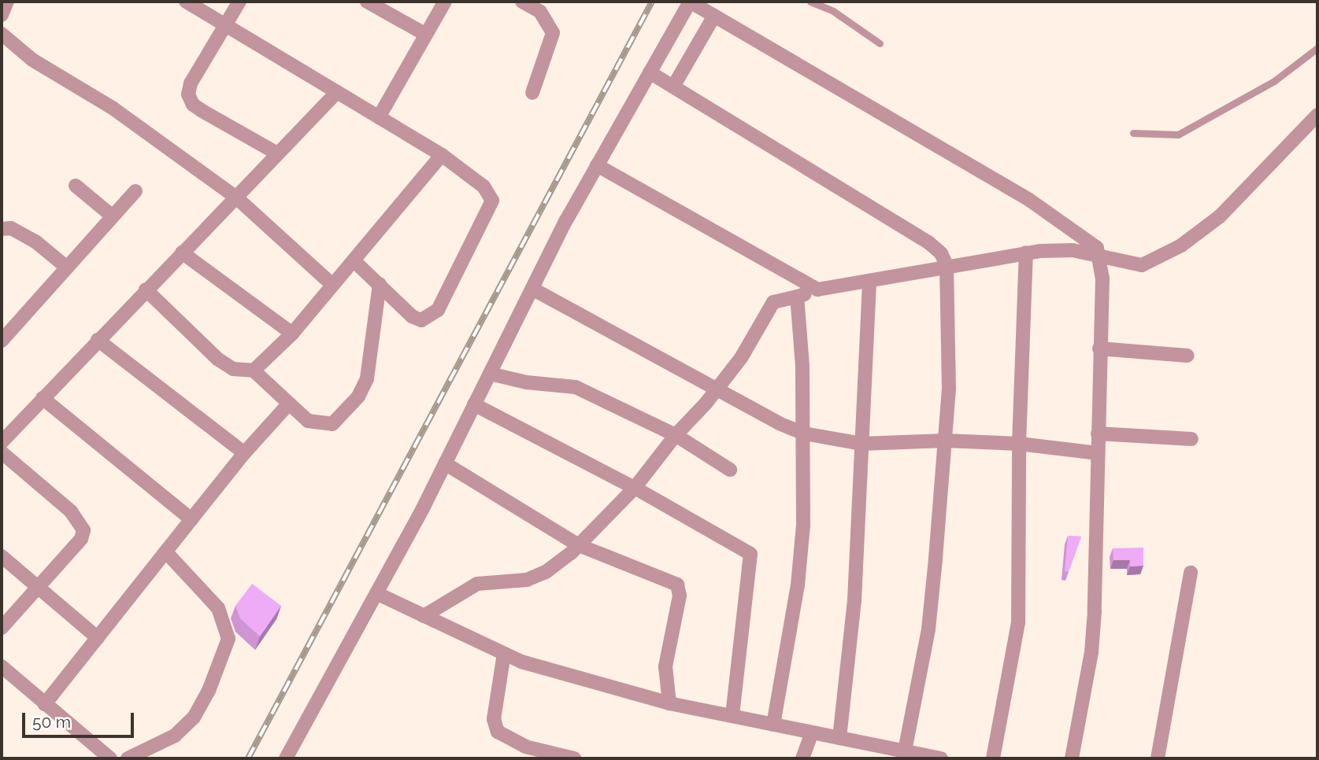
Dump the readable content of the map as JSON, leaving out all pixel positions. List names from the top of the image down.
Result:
{
  "scale_bar": "50 m"
}
